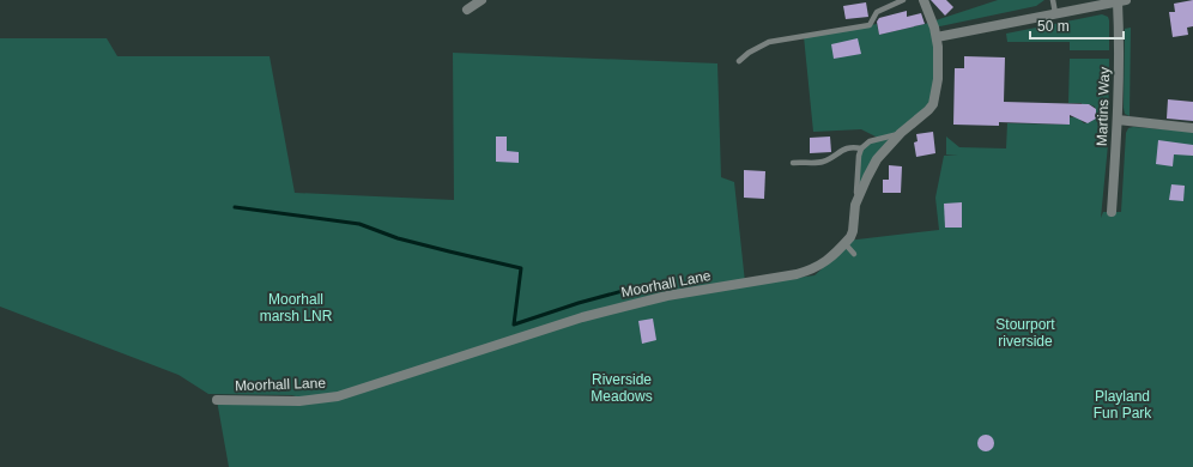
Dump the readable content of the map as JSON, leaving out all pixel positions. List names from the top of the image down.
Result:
{
  "streets": {
    "street": ["Martins Way", "Moorhall Lane"]
  },
  "parks": [
    "Moorhall marsh LNR",
    "Stourport riverside",
    "Riverside Meadows",
    "Playland Fun Park"
  ],
  "scale_bar": "50 m"
}
